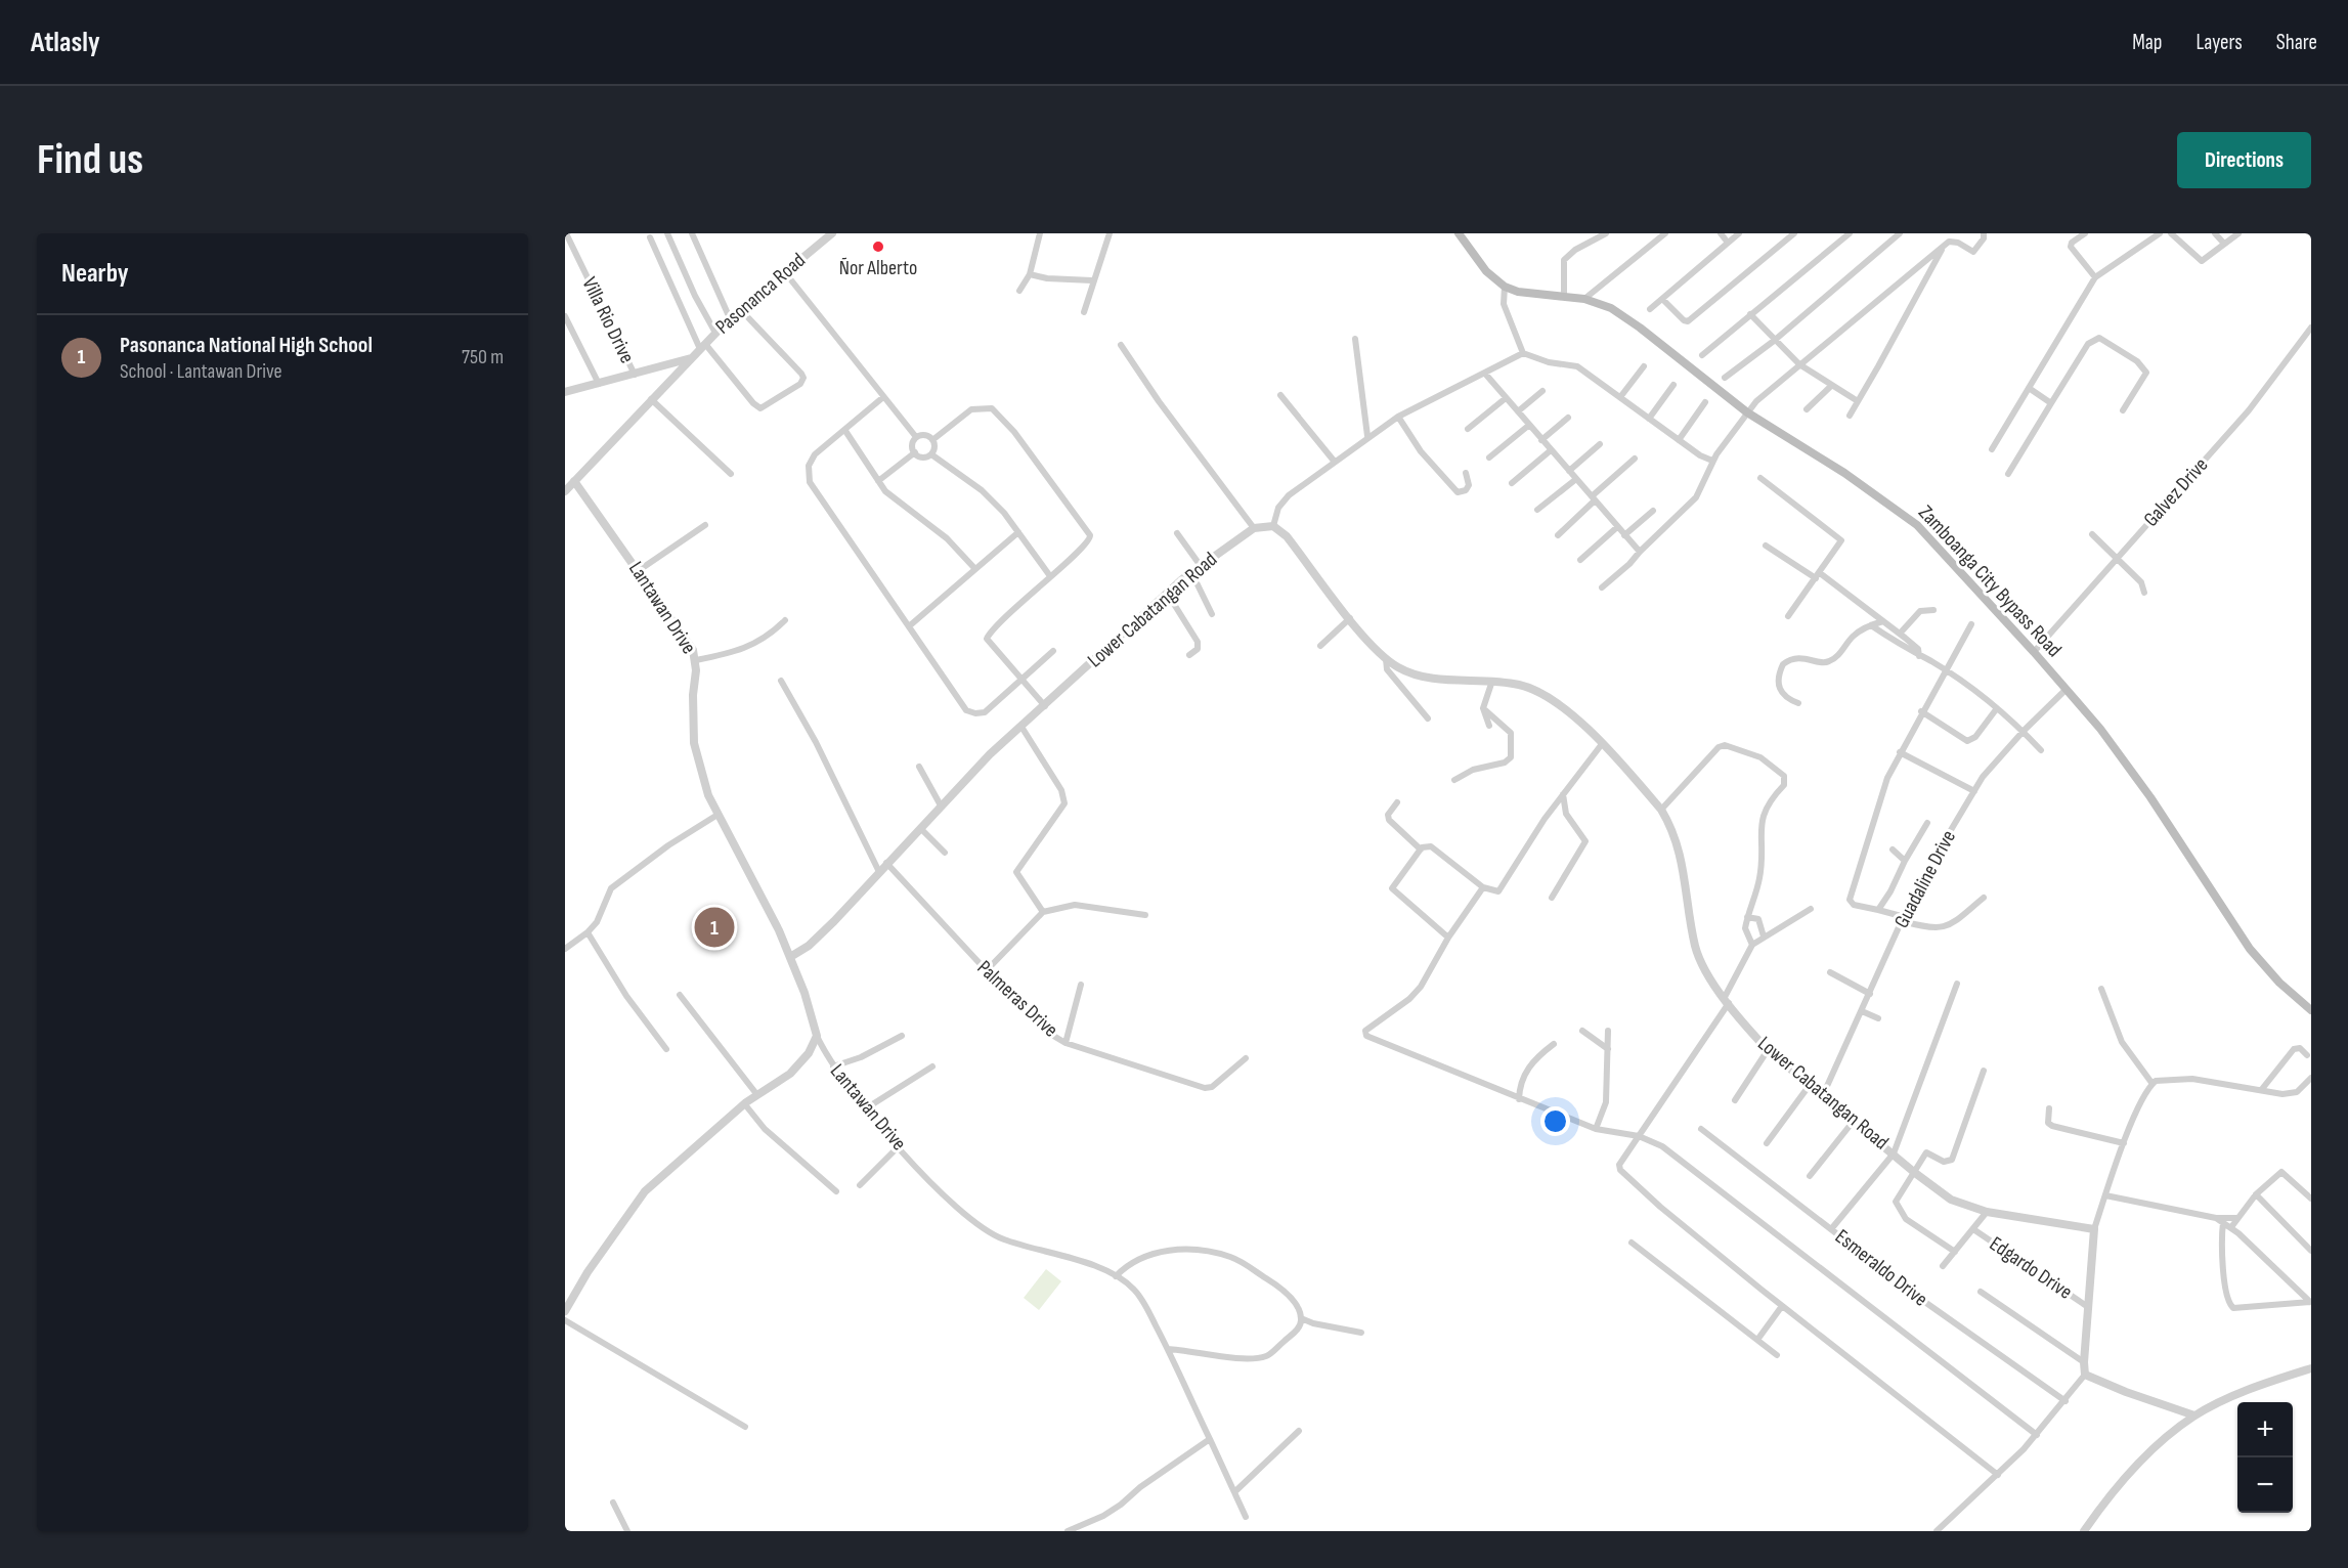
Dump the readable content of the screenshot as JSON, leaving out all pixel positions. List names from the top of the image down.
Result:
{
  "streets": {
    "main road": ["Zamboanga City Bypass Road"],
    "street": [
      "Pasonanca Road",
      "Villa Rio Drive",
      "Galvez Drive",
      "Lantawan Drive",
      "Lower Cabatangan Road",
      "Guadaline Drive",
      "Palmeras Drive",
      "Esmeraldo Drive",
      "Edgardo Drive"
    ]
  },
  "crossings": [
    ["Pasonanca Road", "Lantawan Drive"],
    ["Galvez Drive", "Zamboanga City Bypass Road"],
    ["Zamboanga City Bypass Road", "Guadaline Drive"],
    ["Lantawan Drive", "Lower Cabatangan Road"],
    ["Lower Cabatangan Road", "Guadaline Drive"],
    ["Lower Cabatangan Road", "Palmeras Drive"]
  ],
  "places": ["Ñor Alberto"],
  "page": {
    "header": "Atlasly",
    "nav": ["Map", "Layers", "Share"],
    "buttons": "Directions",
    "title": "Find us",
    "heading": "Nearby",
    "list": [
      {
        "mark": "1",
        "name": "Pasonanca National High School",
        "note": "School · Lantawan Drive",
        "value": "750 m"
      }
    ],
    "pins": "1",
    "map_buttons": ["+", "−"]
  }
}
